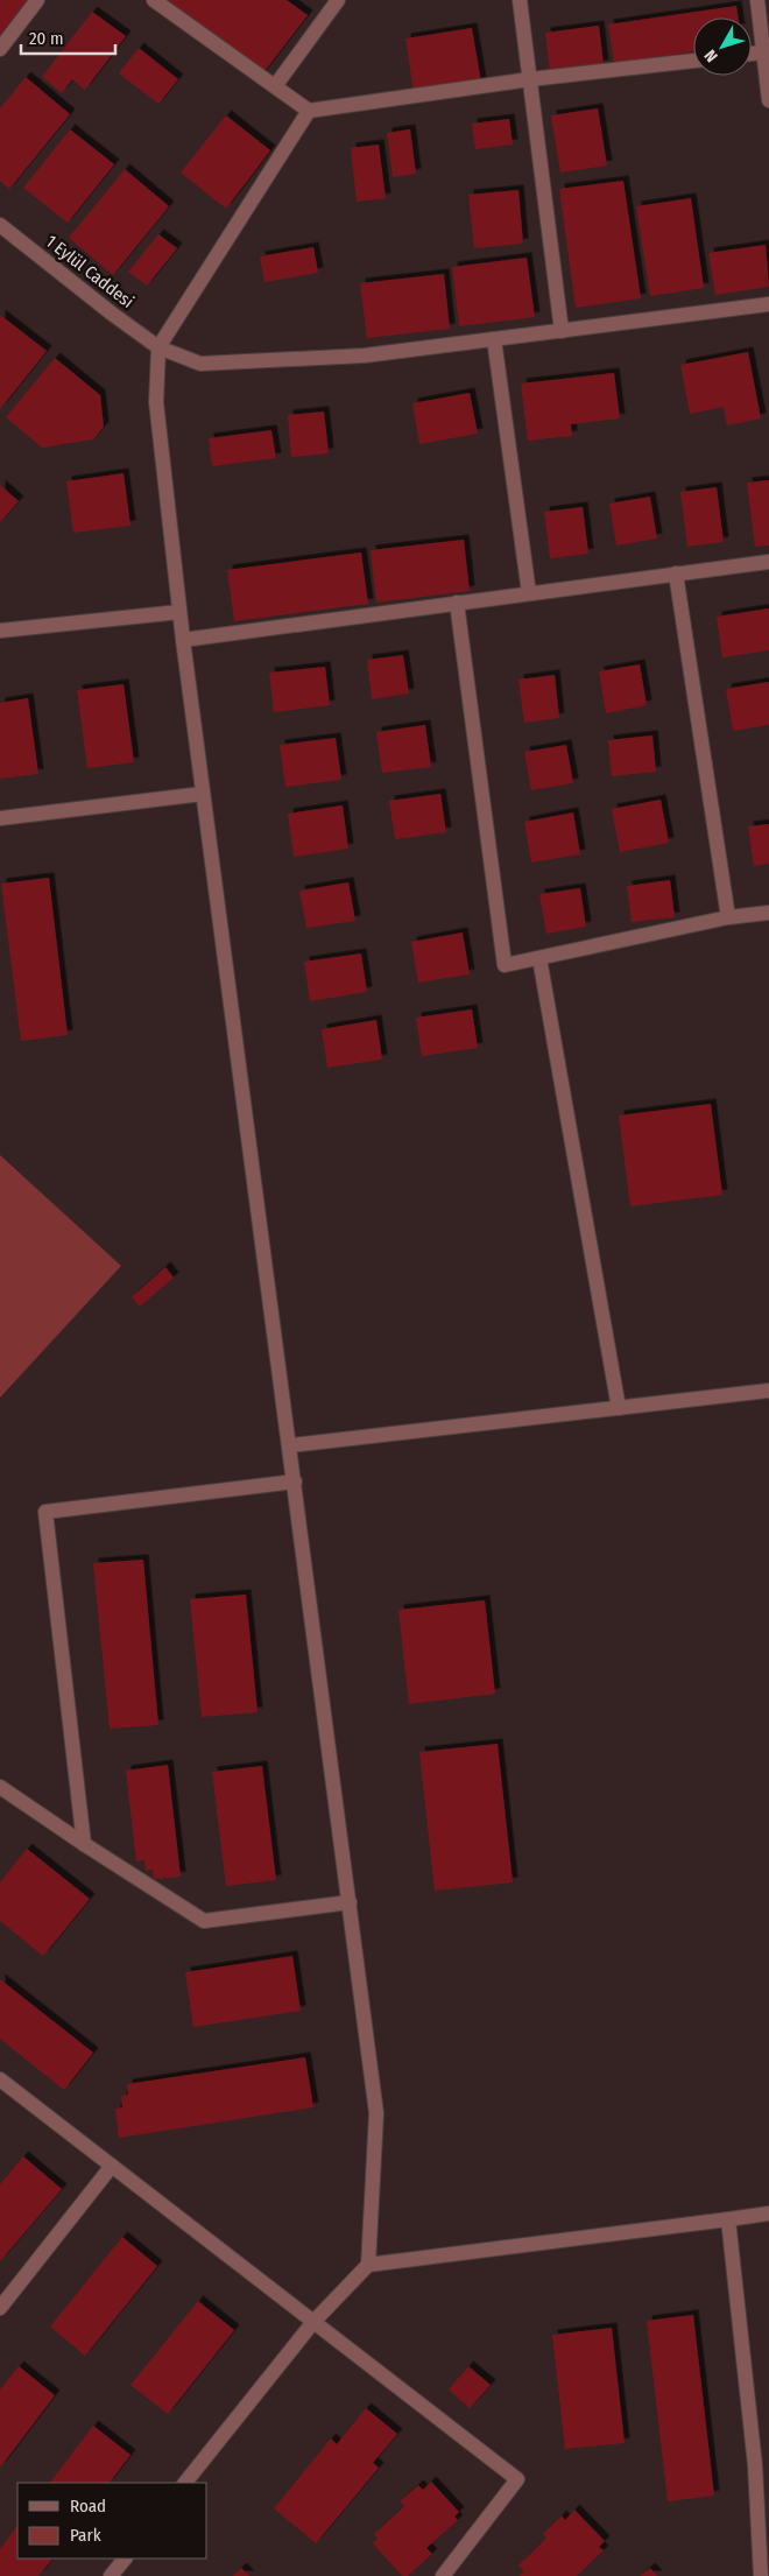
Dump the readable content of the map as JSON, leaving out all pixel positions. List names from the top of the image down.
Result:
{
  "streets": {
    "street": ["1 Eylül Caddesi"]
  },
  "legend": ["Road", "Park"],
  "scale_bar": "20 m",
  "north": "bottom left"
}
